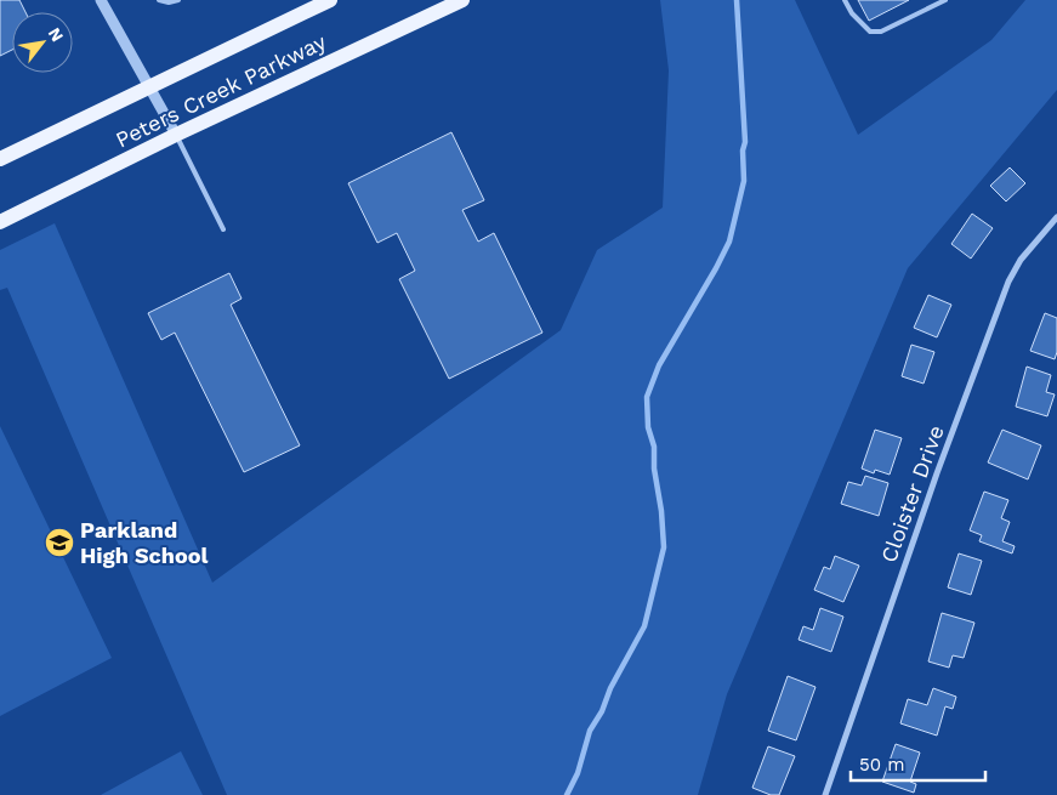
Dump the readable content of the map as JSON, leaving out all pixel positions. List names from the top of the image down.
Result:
{
  "streets": {
    "main road": ["Peters Creek Parkway"],
    "street": ["Cloister Drive"]
  },
  "places": {
    "school or university": ["Parkland High School"]
  },
  "scale_bar": "50 m",
  "north": "top right"
}
